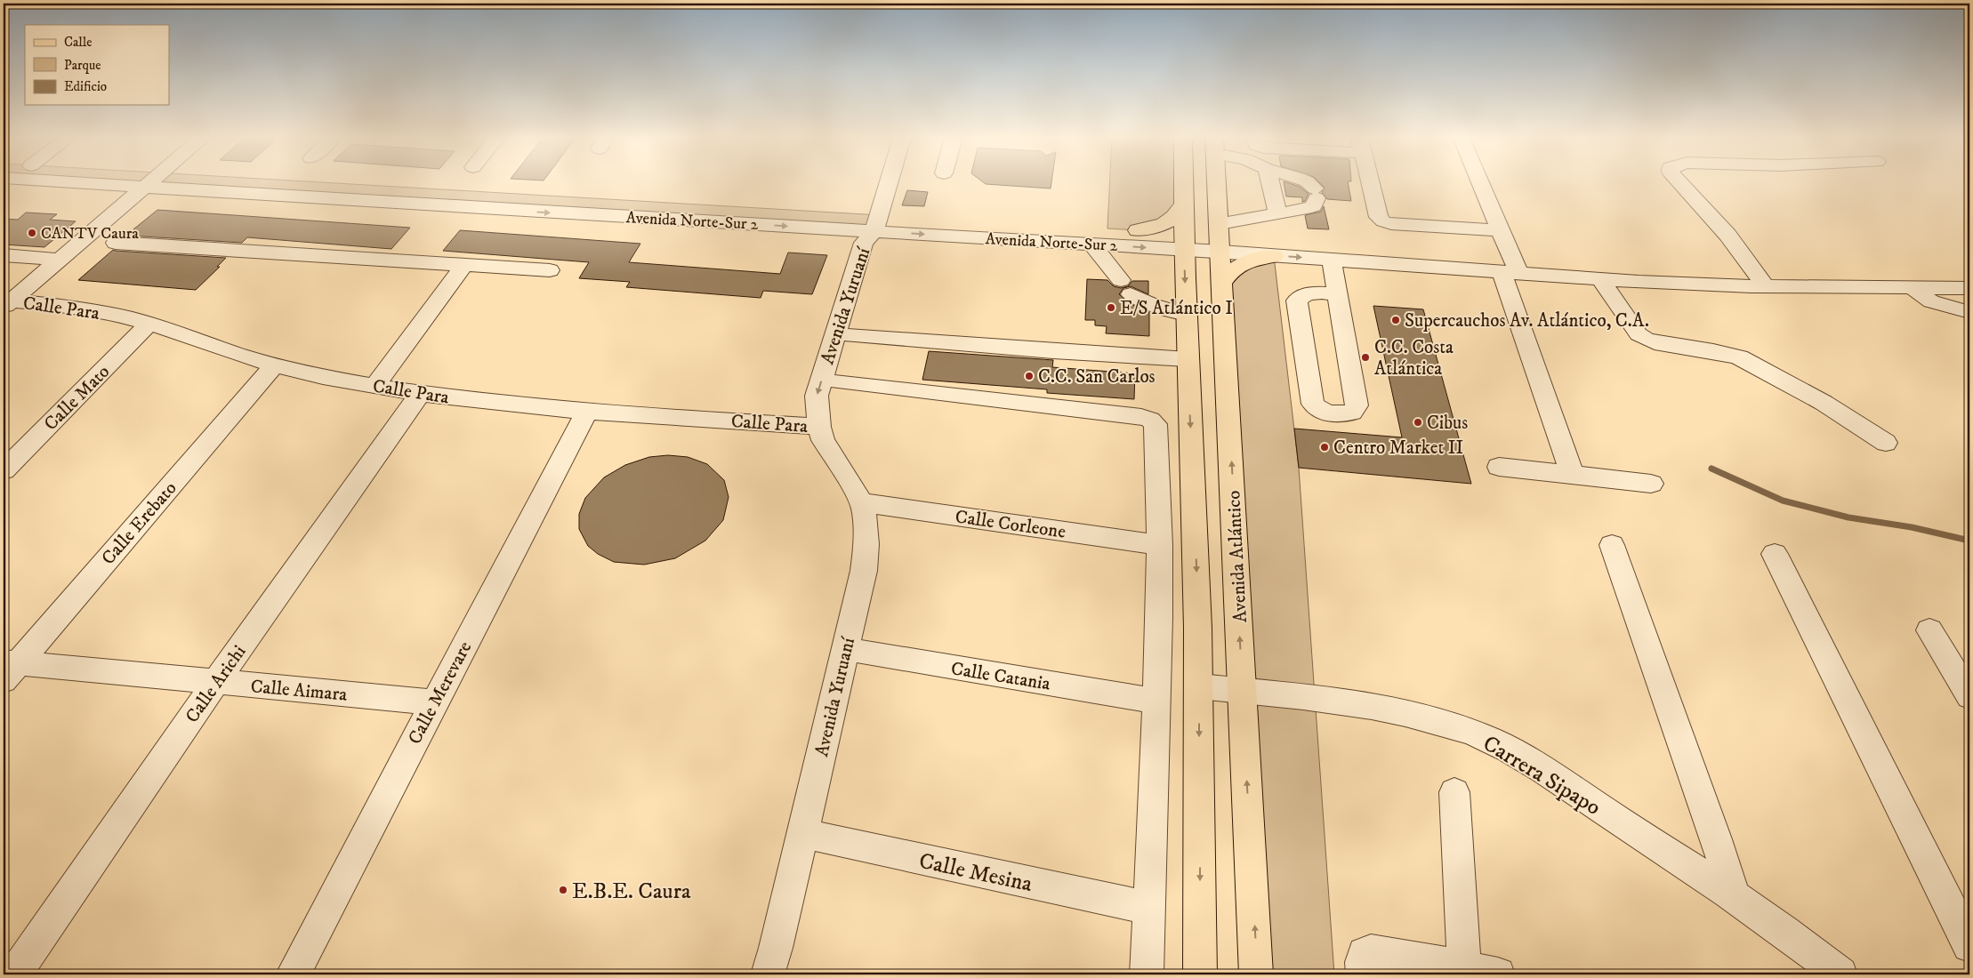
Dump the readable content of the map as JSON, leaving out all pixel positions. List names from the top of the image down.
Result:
{
  "streets": {
    "main road": ["Avenida Atlántico"],
    "street": [
      "Avenida Norte-Sur 2",
      "Avenida Yuruaní",
      "Calle Para",
      "Calle Mato",
      "Calle Erebato",
      "Calle Corleone",
      "Calle Catania",
      "Calle Arichi",
      "Calle Aimara",
      "Calle Merevare",
      "Carrera Sipapo",
      "Calle Mesina"
    ]
  },
  "crossings": [
    ["Avenida Norte-Sur 2", "Avenida Yuruaní"],
    ["Avenida Norte-Sur 2", "Avenida Atlántico"],
    ["Avenida Yuruaní", "Calle Para"],
    ["Avenida Yuruaní", "Calle Corleone"],
    ["Avenida Yuruaní", "Calle Catania"],
    ["Avenida Yuruaní", "Calle Mesina"],
    ["Calle Para", "Calle Mato"],
    ["Calle Para", "Calle Erebato"],
    ["Calle Para", "Calle Arichi"],
    ["Calle Para", "Calle Merevare"],
    ["Calle Erebato", "Calle Aimara"],
    ["Avenida Atlántico", "Carrera Sipapo"],
    ["Calle Arichi", "Calle Aimara"],
    ["Calle Aimara", "Calle Merevare"]
  ],
  "places": [
    "CANTV Caura",
    "E/S Atlántico I",
    "Supercauchos Av. Atlántico, C.A.",
    "C.C. Costa Atlántica",
    "C.C. San Carlos",
    "Cibus",
    "Centro Market II",
    "E.B.E. Caura"
  ],
  "legend": ["Calle", "Parque", "Edificio"]
}
